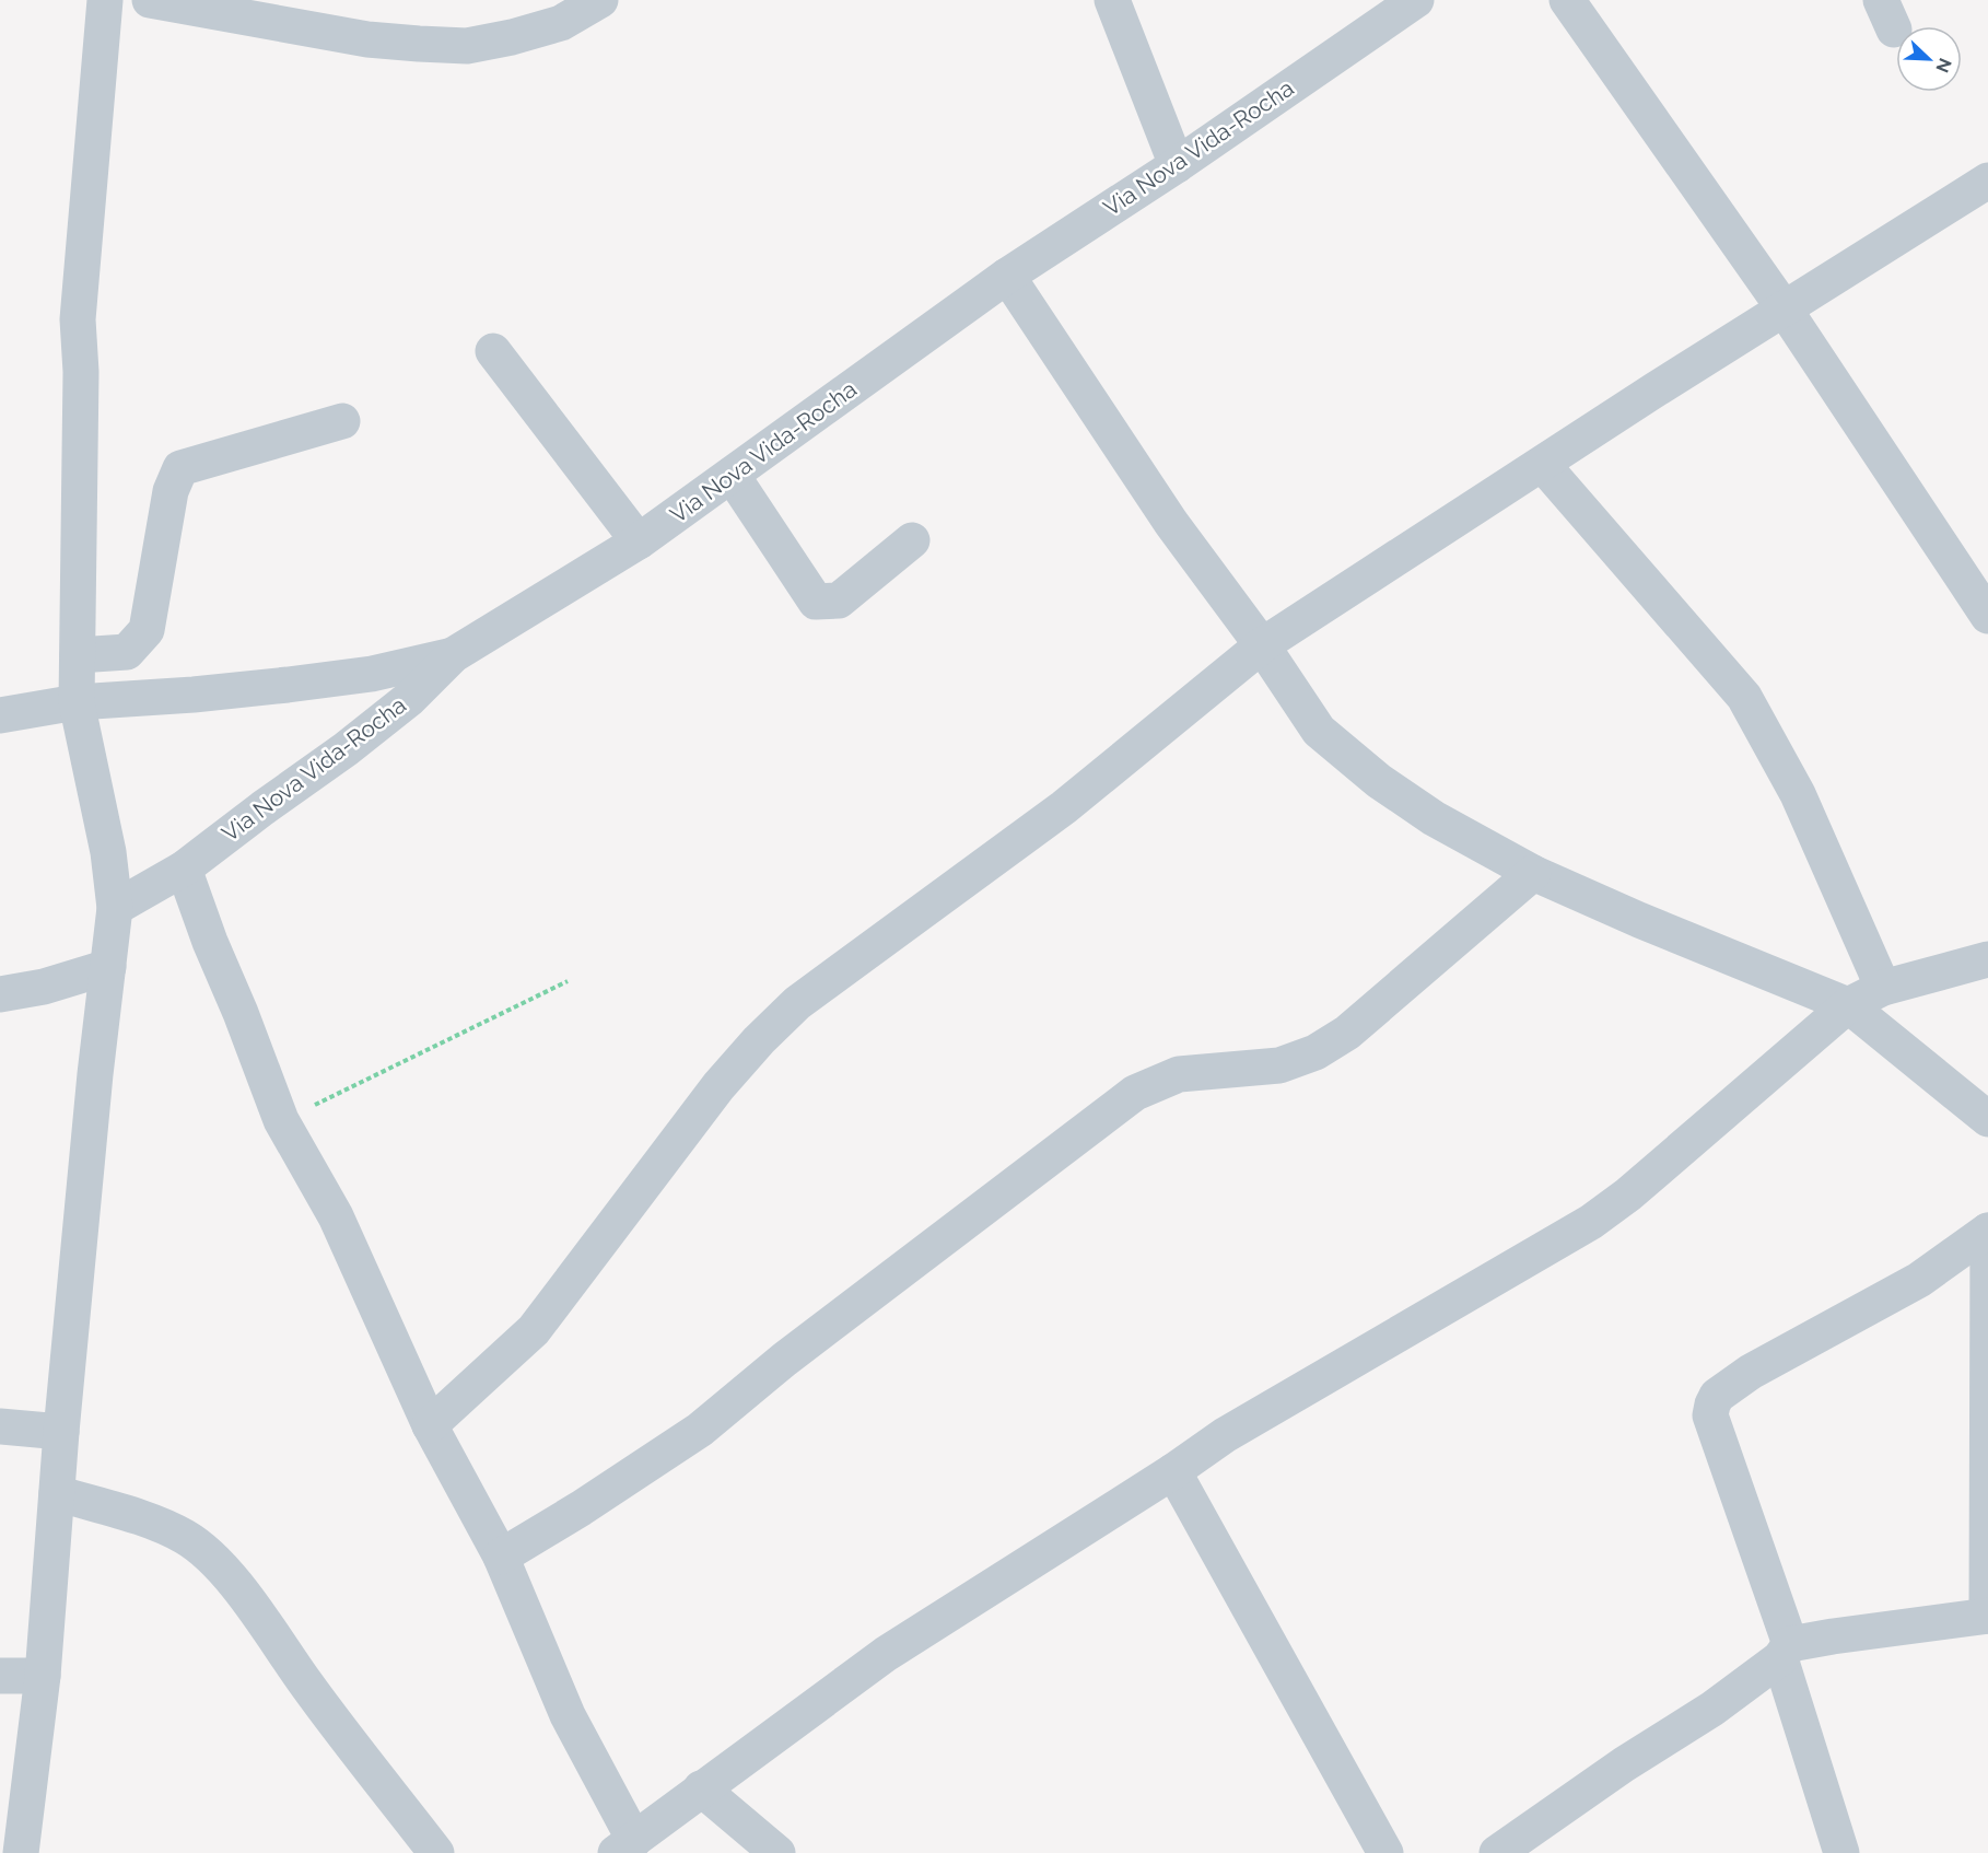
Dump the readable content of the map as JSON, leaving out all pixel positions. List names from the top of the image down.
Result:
{
  "streets": {
    "street": ["Via Nova Vida-Rocha"]
  },
  "north": "bottom right"
}
